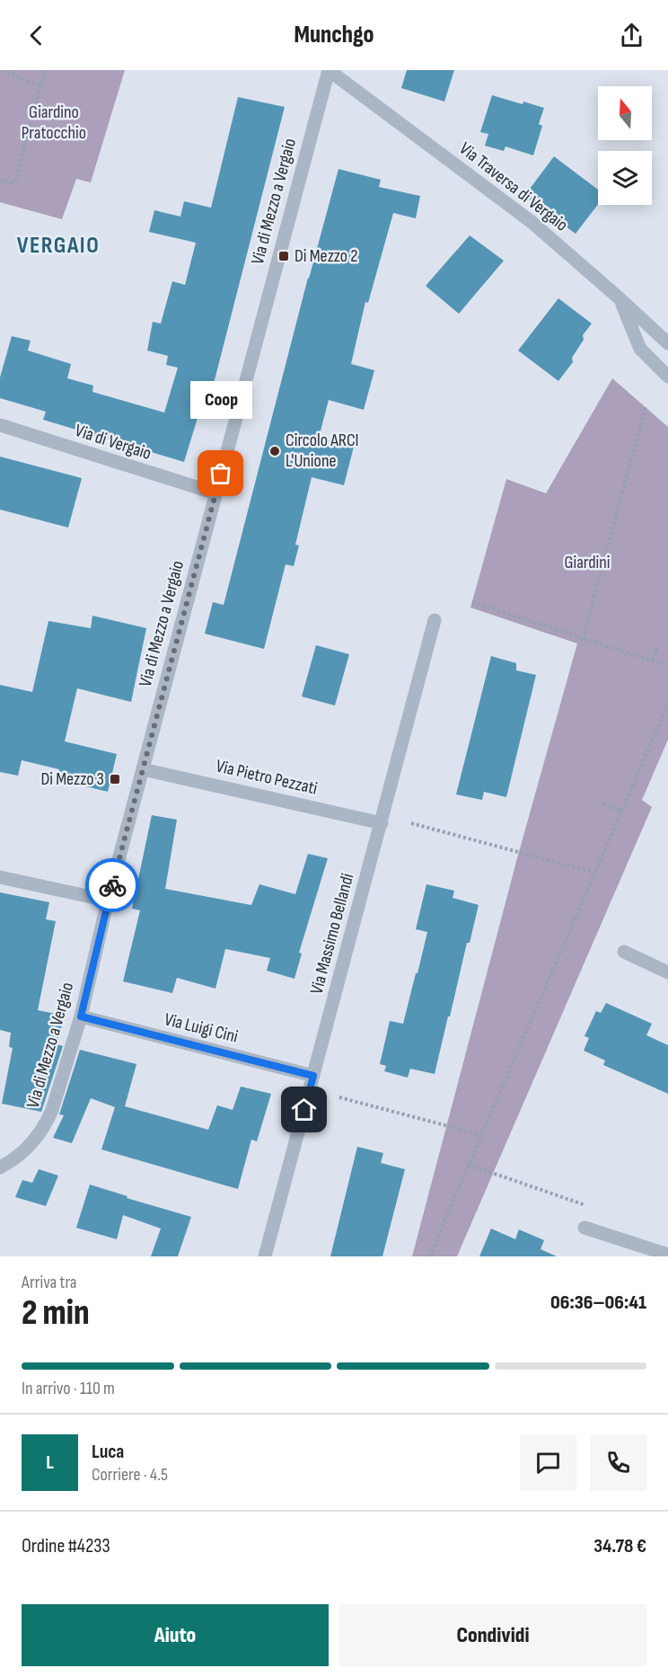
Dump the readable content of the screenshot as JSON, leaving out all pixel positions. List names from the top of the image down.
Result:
{
  "streets": {
    "street": [
      "Via Traversa di Vergaio",
      "Via di Mezzo a Vergaio",
      "Via di Vergaio",
      "Via Pietro Pezzati",
      "Via Massimo Bellandi",
      "Via Luigi Cini"
    ]
  },
  "crossings": [
    ["Via Traversa di Vergaio", "Via di Mezzo a Vergaio"],
    ["Via di Mezzo a Vergaio", "Via di Vergaio"],
    ["Via di Mezzo a Vergaio", "Via Pietro Pezzati"],
    ["Via di Mezzo a Vergaio", "Via Luigi Cini"],
    ["Via Pietro Pezzati", "Via Massimo Bellandi"],
    ["Via Massimo Bellandi", "Via Luigi Cini"]
  ],
  "districts": ["VERGAIO"],
  "parks": ["Giardino Pratocchio", "Giardini"],
  "places": {
    "transit": ["Di Mezzo 2", "Di Mezzo 3"],
    "other": ["Circolo ARCI L'Unione", "Coop"]
  },
  "north": "top",
  "page": {
    "header": "Munchgo",
    "bubble": "Coop",
    "heading": ["2 min", "Arriva tra", "06:36–06:41"],
    "panel": [
      "Luca",
      "Corriere · 4.5",
      "Ordine #4233",
      "34.78 €"
    ],
    "bar": "In arrivo · 110 m",
    "round": "L",
    "buttons": ["Aiuto", "Condividi"]
  }
}
